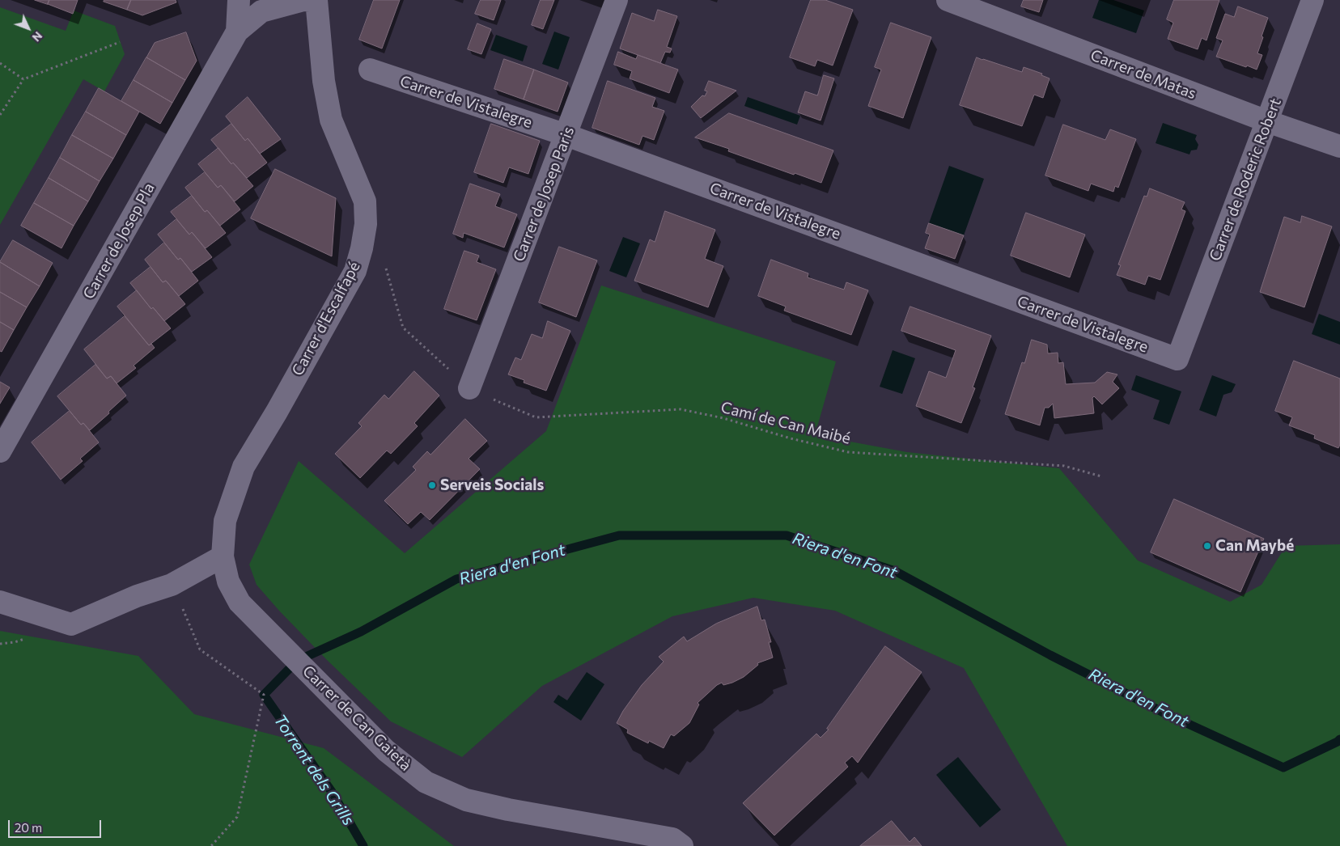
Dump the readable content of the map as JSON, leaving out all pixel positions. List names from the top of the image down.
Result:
{
  "streets": {
    "street": [
      "Carrer de Matas",
      "Carrer de Vistalegre",
      "Carrer de Roderic Robert",
      "Carrer de Josep Paris",
      "Carrer de Josep Pla",
      "Carrer d'Escalfapé",
      "Carrer de Can Gaietà"
    ],
    "path": ["Camí de Can Maibé"]
  },
  "crossings": [
    ["Carrer de Matas", "Carrer de Roderic Robert"],
    ["Carrer de Vistalegre", "Carrer de Roderic Robert"],
    ["Carrer de Vistalegre", "Carrer de Josep Paris"],
    ["Carrer de Josep Paris", "Camí de Can Maibé"],
    ["Carrer de Josep Pla", "Carrer d'Escalfapé"],
    ["Carrer d'Escalfapé", "Camí de Can Maibé"],
    ["Carrer d'Escalfapé", "Carrer de Can Gaietà"]
  ],
  "water": ["Riera d'en Font", "Torrent dels Grills"],
  "places": ["Serveis Socials", "Can Maybé"],
  "scale_bar": "20 m",
  "north": "bottom right"
}
